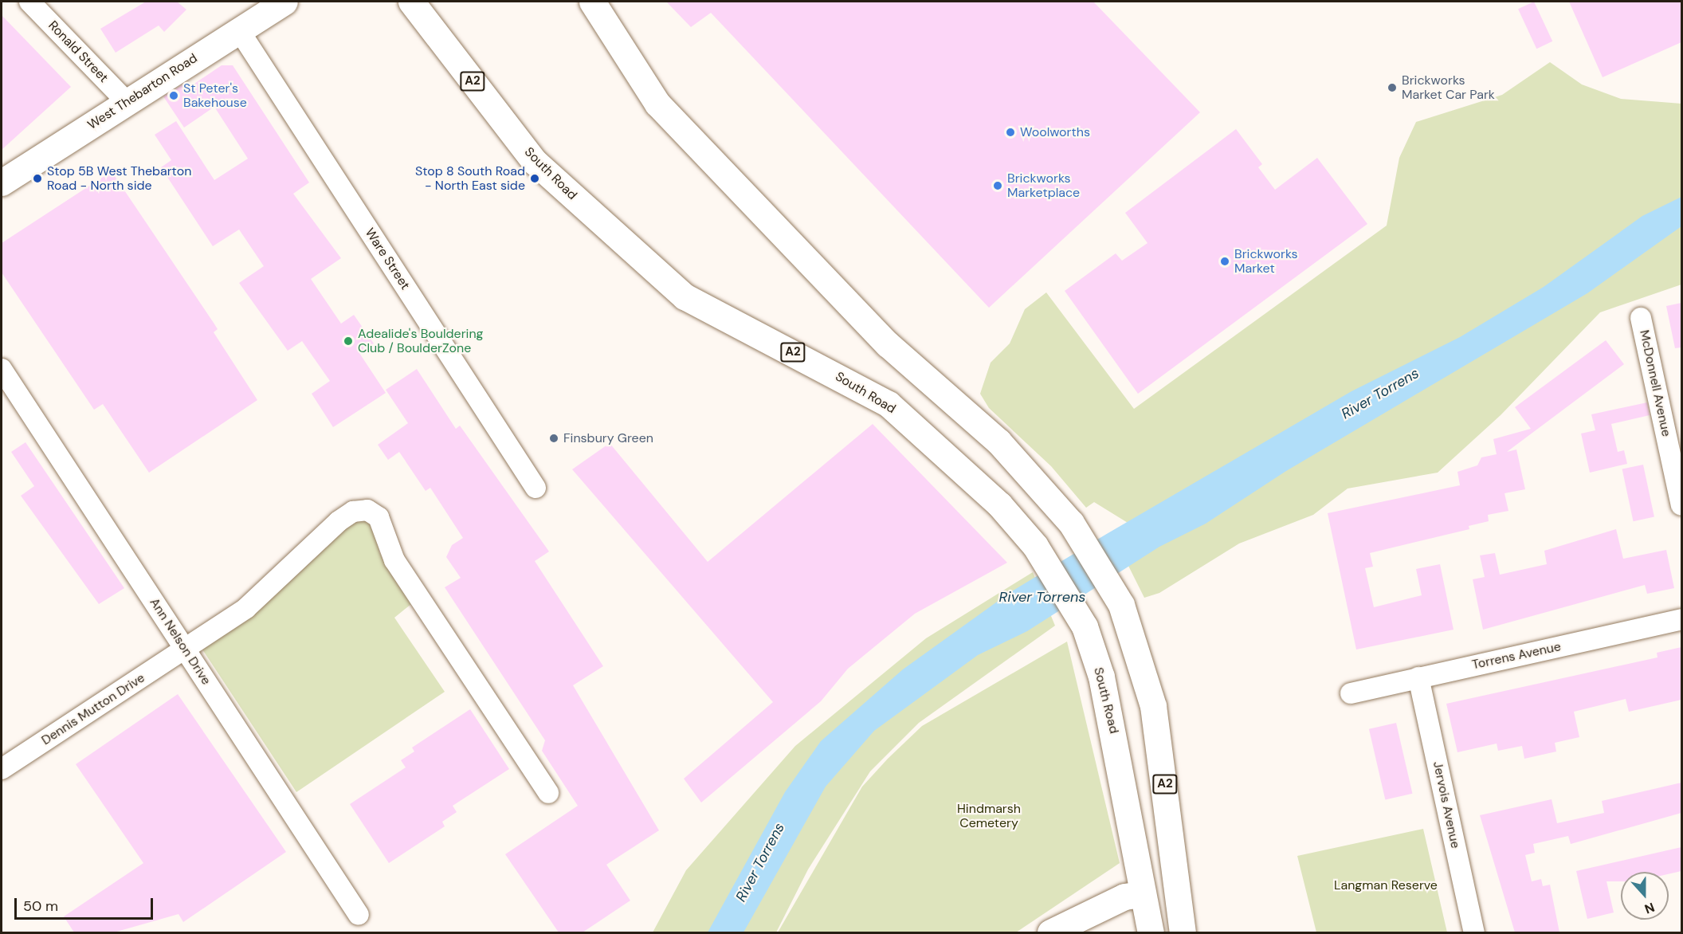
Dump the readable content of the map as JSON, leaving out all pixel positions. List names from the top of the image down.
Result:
{
  "streets": {
    "main road": ["A2", "West Thebarton Road", "South Road"],
    "street": [
      "Ronald Street",
      "Ware Street",
      "McDonnell Avenue",
      "Ann Nelson Drive",
      "Torrens Avenue",
      "Dennis Mutton Drive",
      "Jervois Avenue"
    ]
  },
  "crossings": [
    ["Ronald Street", "West Thebarton Road"],
    ["West Thebarton Road", "Ware Street"],
    ["Ann Nelson Drive", "Dennis Mutton Drive"],
    ["Torrens Avenue", "Jervois Avenue"]
  ],
  "water": ["River Torrens"],
  "parks": ["Hindmarsh Cemetery", "Langman Reserve"],
  "places": [
    "Brickworks Market Car Park",
    "St Peter's Bakehouse",
    "Woolworths",
    "Stop 5B West Thebarton Road - North side",
    "Stop 8 South Road - North East side",
    "Brickworks Marketplace",
    "Brickworks Market",
    "Adealide's Bouldering Club / BoulderZone",
    "Finsbury Green"
  ],
  "scale_bar": "50 m",
  "north": "bottom"
}
